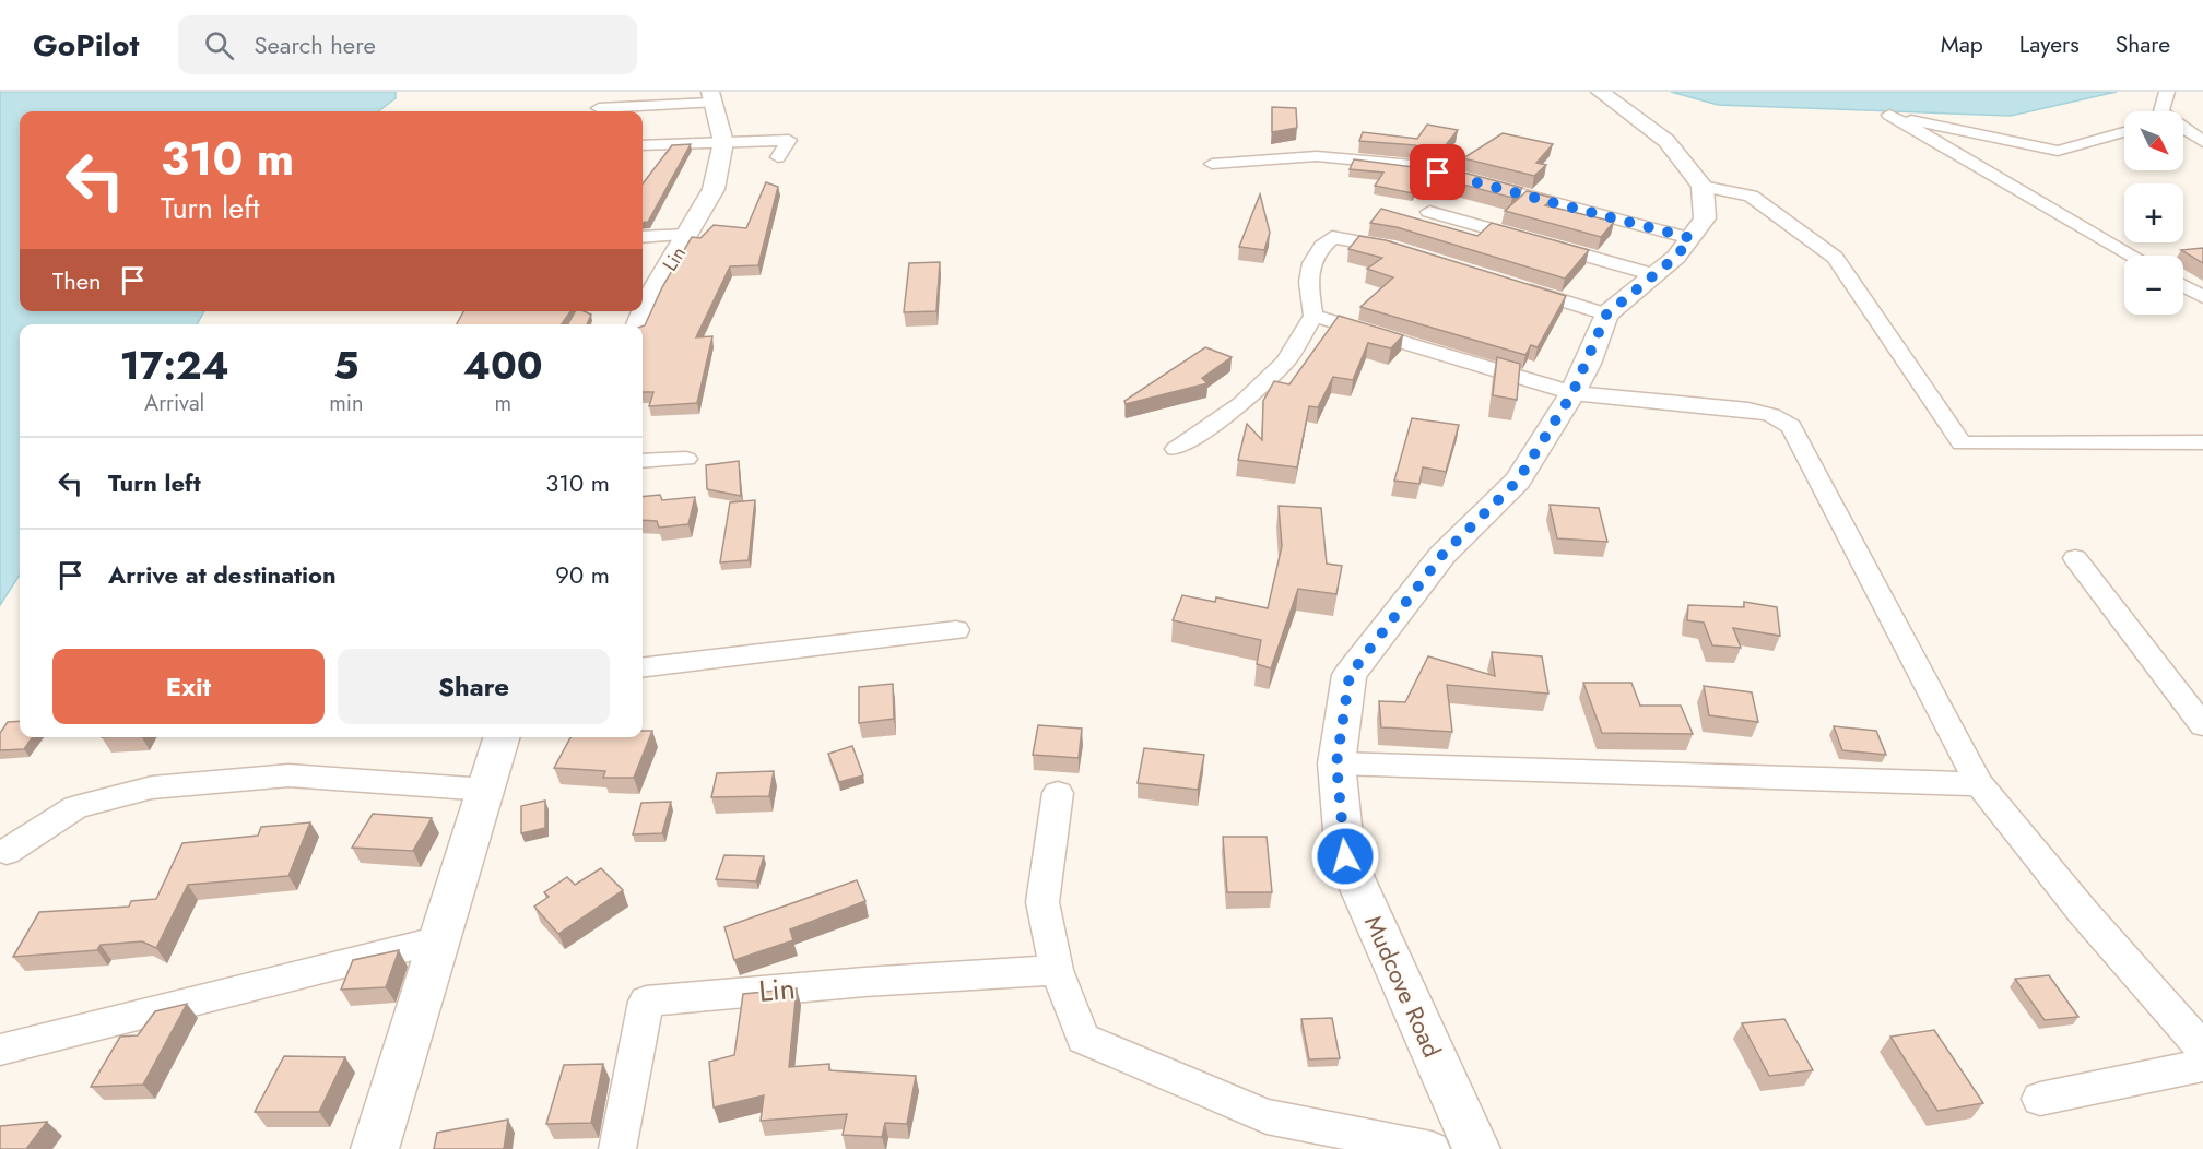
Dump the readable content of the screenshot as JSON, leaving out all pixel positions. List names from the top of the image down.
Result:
{
  "streets": {
    "street": ["Lin", "Mudcove Road"]
  },
  "north": "bottom right",
  "page": {
    "header": "GoPilot",
    "search": "Search here",
    "nav": ["Map", "Layers", "Share"],
    "map_buttons": ["+", "−"],
    "turn": ["310 m", "Turn left"],
    "then": "Then",
    "eta": [
      "17:24",
      "Arrival",
      "5",
      "min",
      "400",
      "m"
    ],
    "list": [
      {
        "name": "Turn left",
        "value": "310 m"
      },
      {
        "name": "Arrive at destination",
        "value": "90 m"
      }
    ],
    "buttons": ["Exit", "Share"]
  }
}
